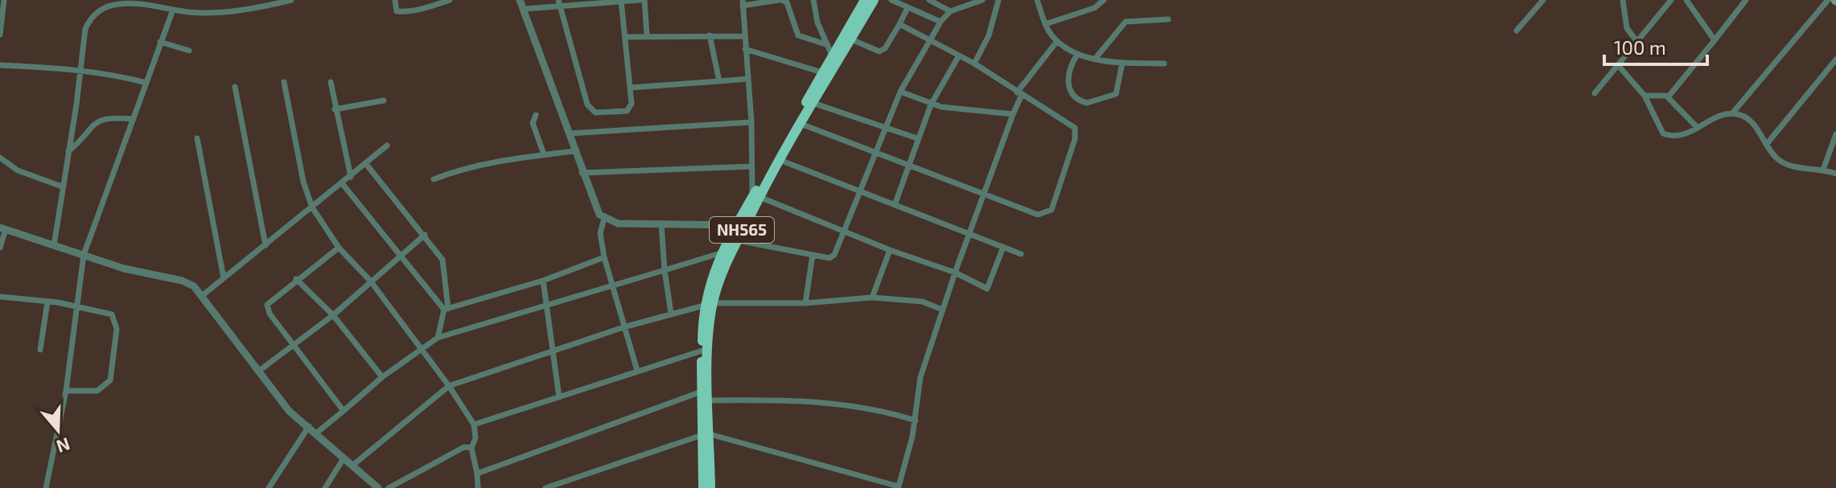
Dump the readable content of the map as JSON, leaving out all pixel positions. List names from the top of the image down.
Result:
{
  "streets": {
    "highway": ["NH565"]
  },
  "scale_bar": "100 m",
  "north": "bottom"
}
